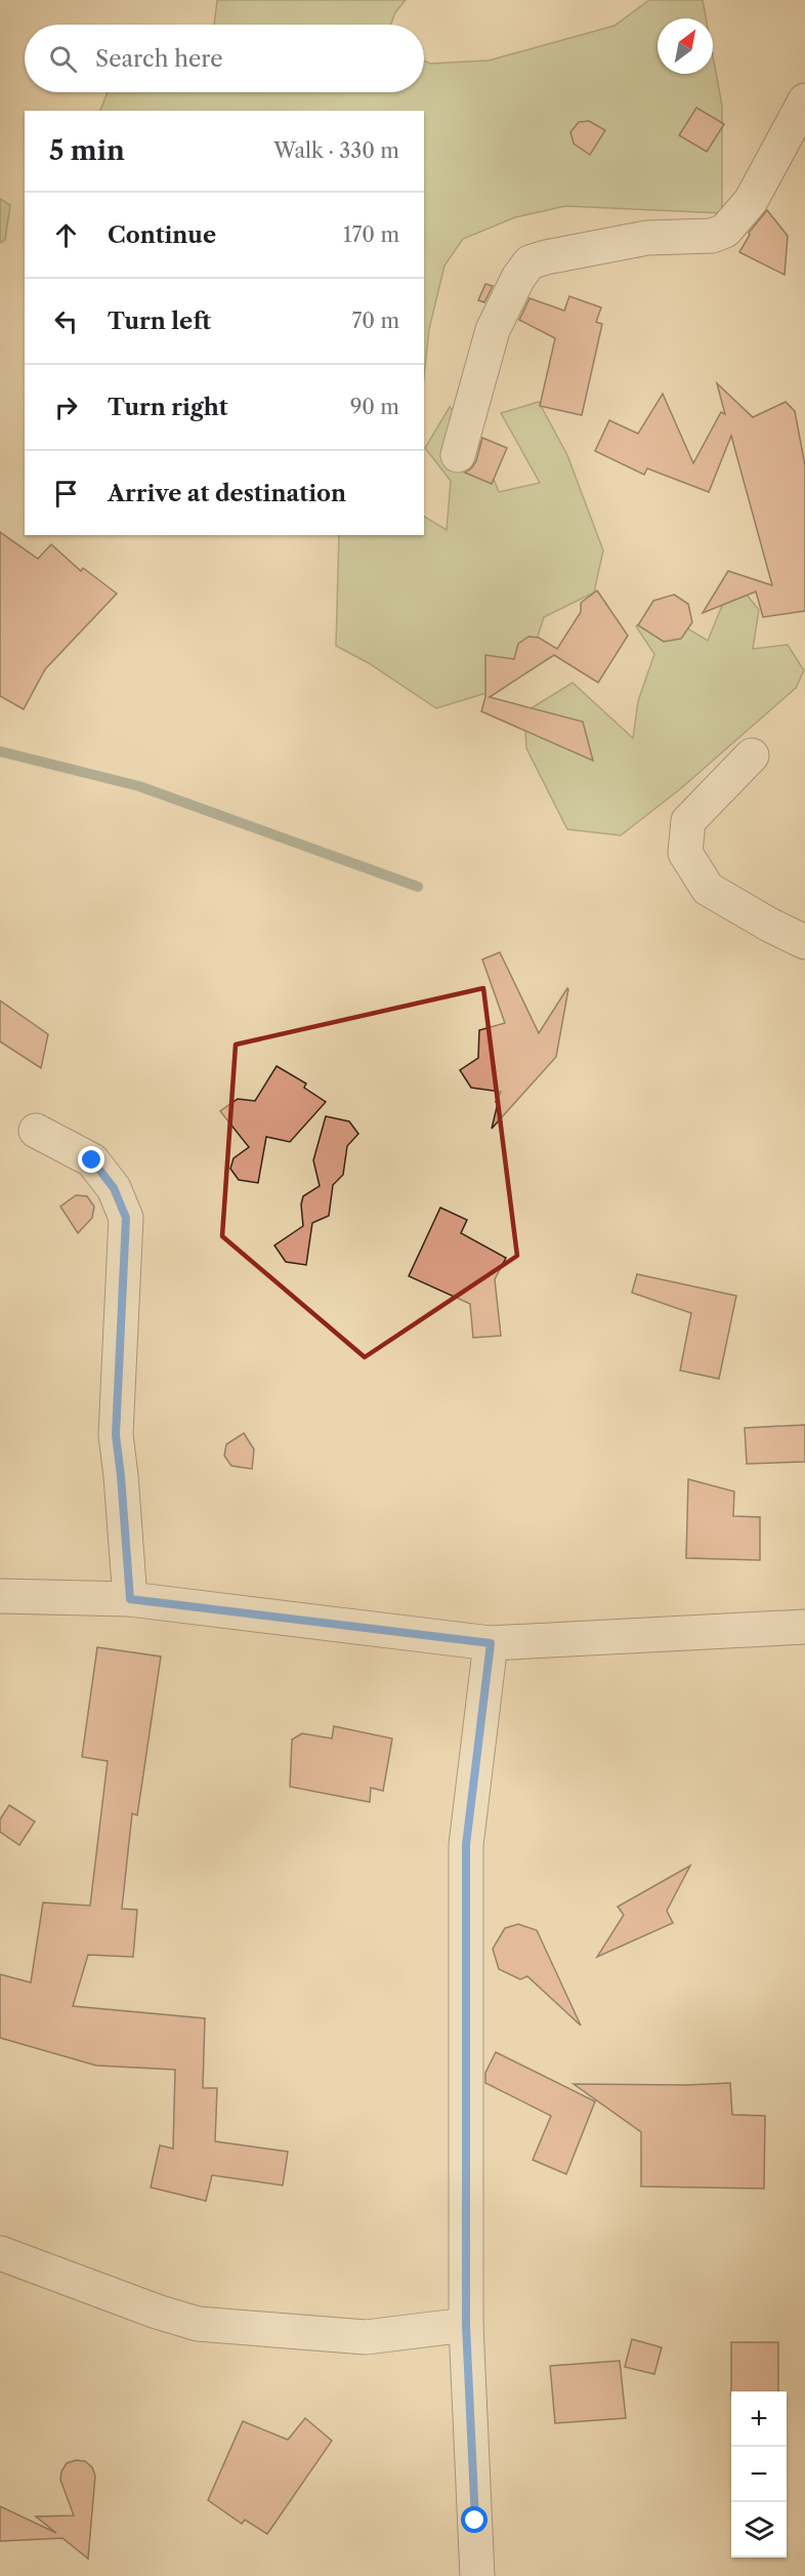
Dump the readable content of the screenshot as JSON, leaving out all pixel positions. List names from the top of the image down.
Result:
{
  "north": "top right",
  "page": {
    "search": "Search here",
    "heading": ["5 min", "Walk · 330 m"],
    "list": [
      ["Continue", "170 m"],
      ["Turn left", "70 m"],
      ["Turn right", "90 m"],
      "Arrive at destination"
    ],
    "map_buttons": ["+", "−"]
  }
}
